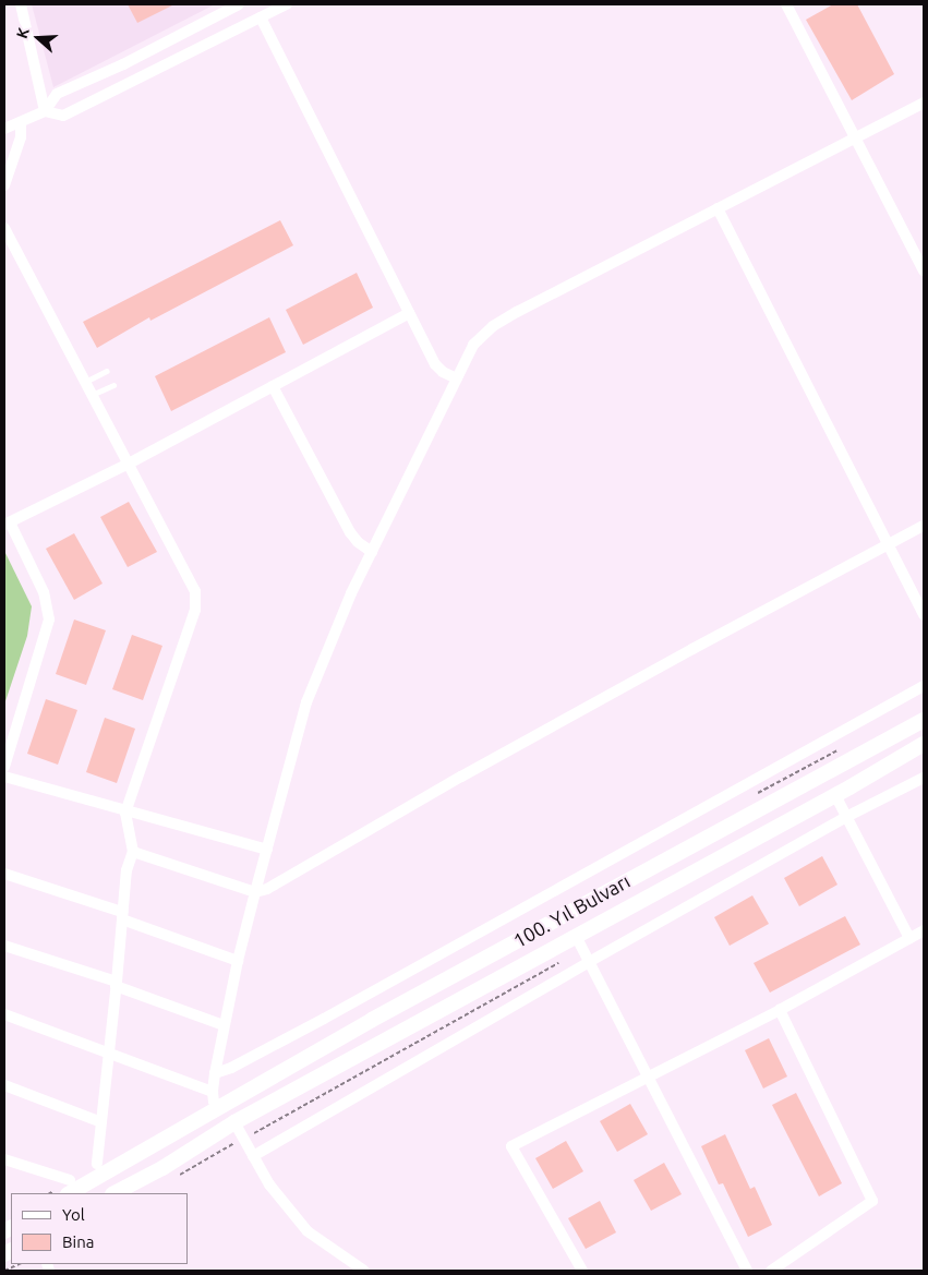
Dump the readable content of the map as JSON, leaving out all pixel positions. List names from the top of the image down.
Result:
{
  "streets": {
    "main road": ["100. Yıl Bulvarı"]
  },
  "legend": ["Yol", "Bina"],
  "north": "left"
}
